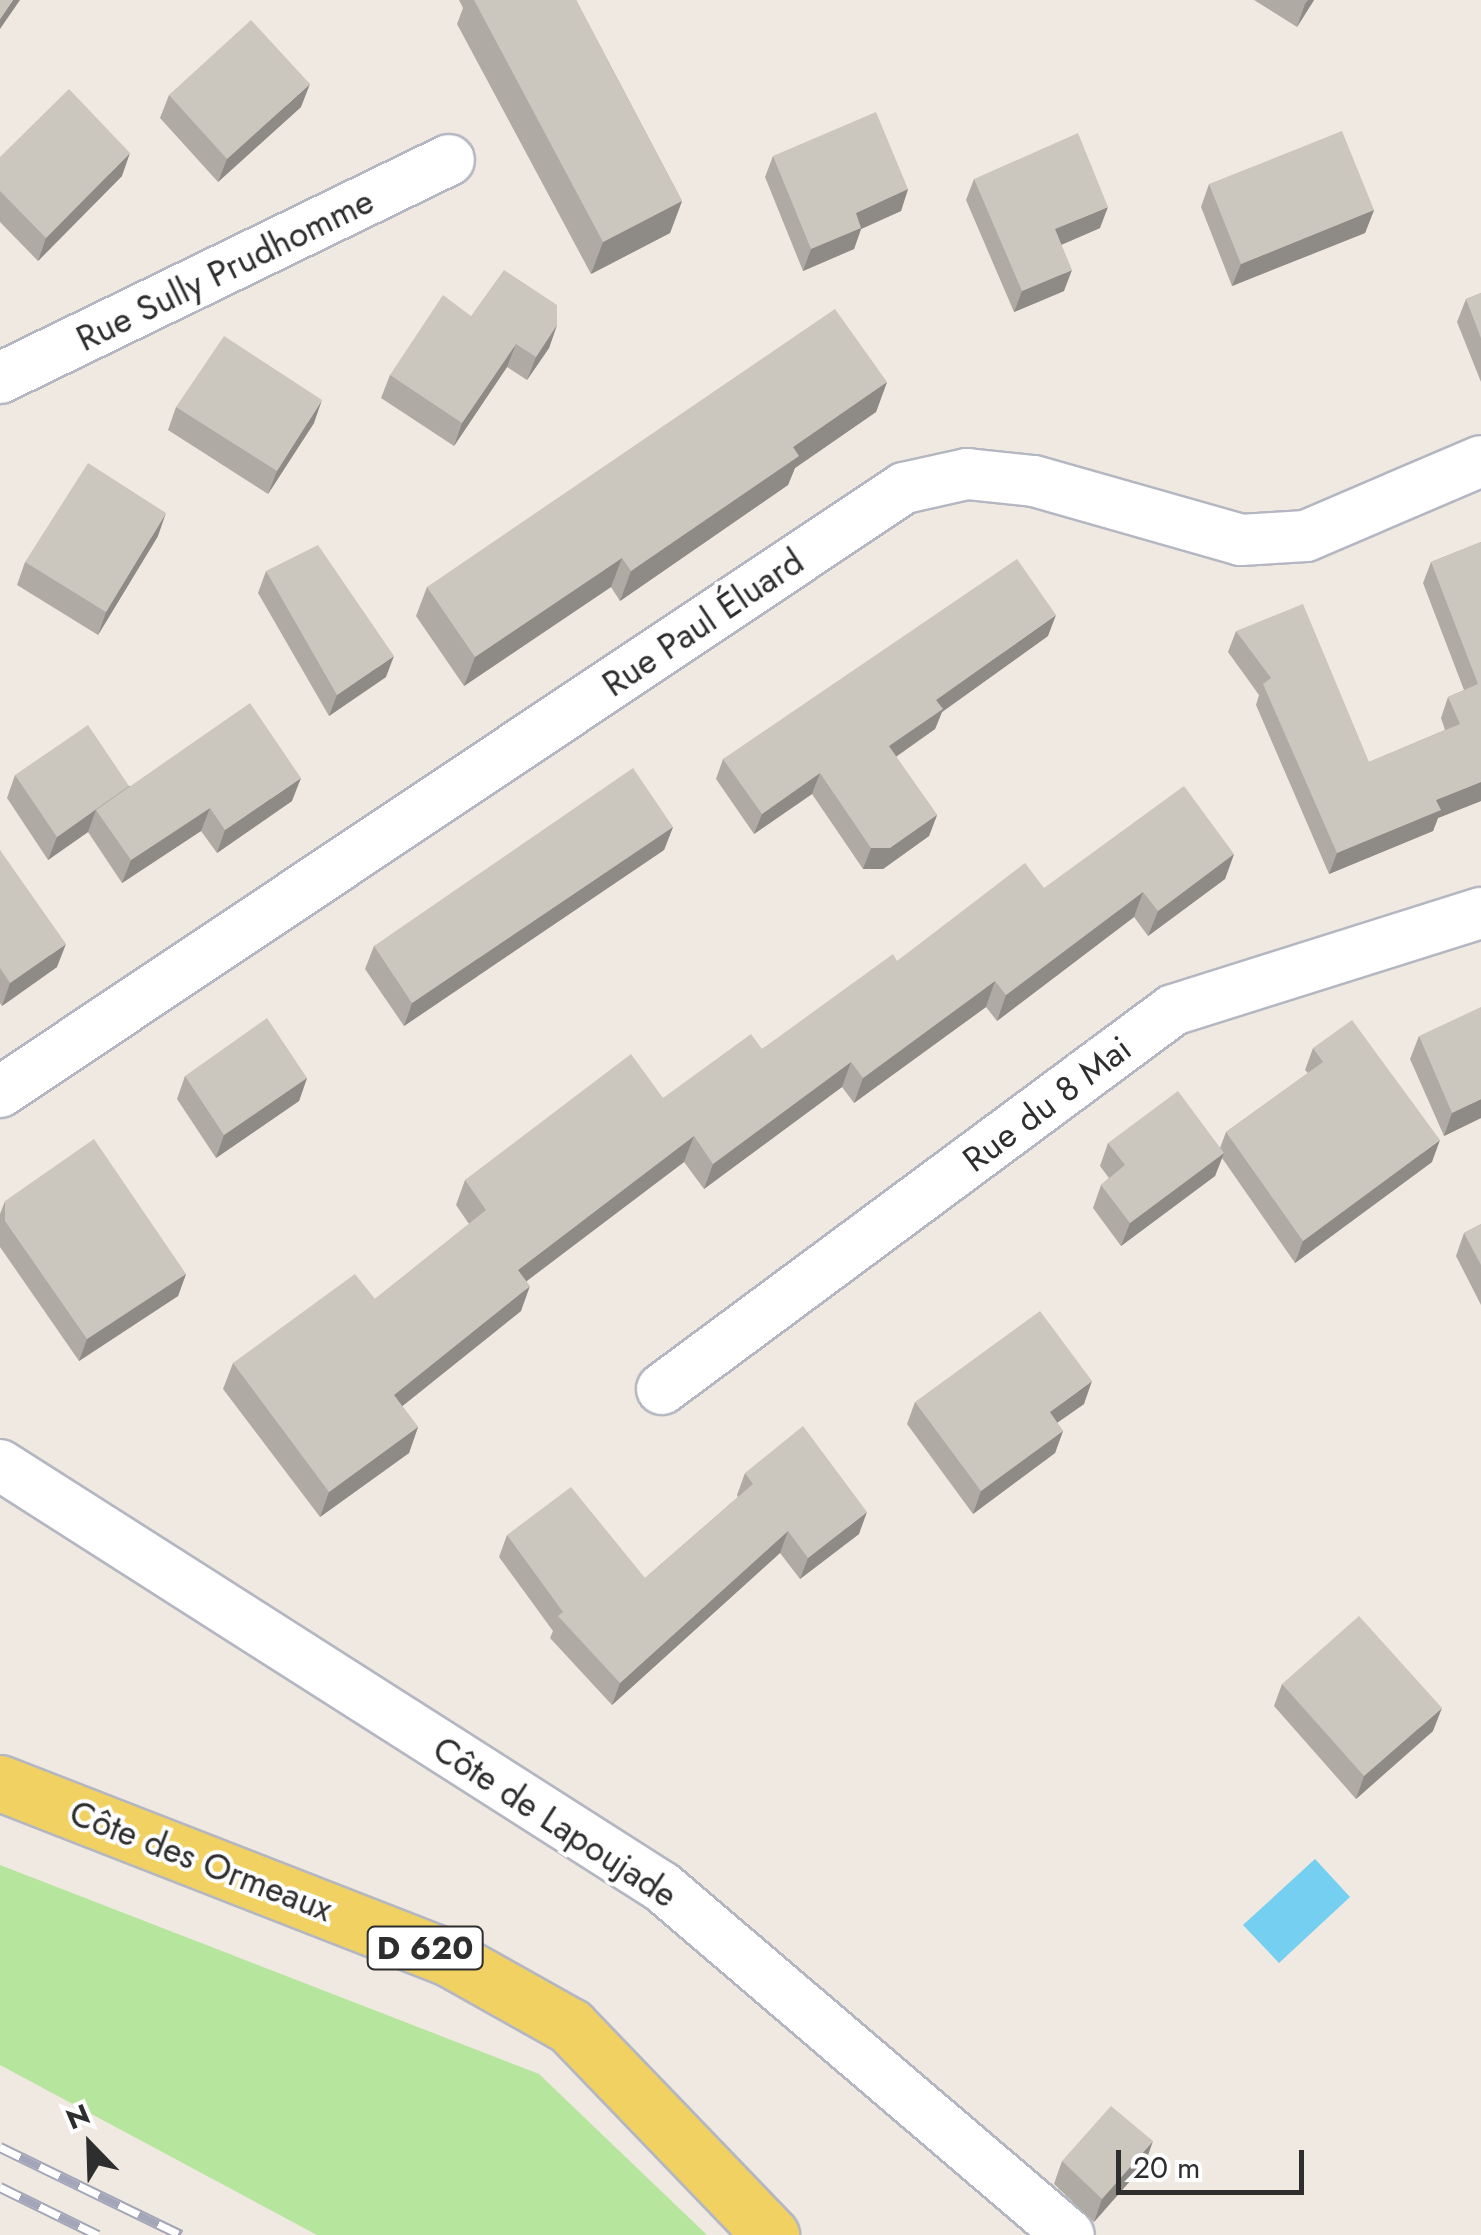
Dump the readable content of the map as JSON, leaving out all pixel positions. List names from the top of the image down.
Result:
{
  "streets": {
    "main road": ["Côte des Ormeaux", "D 620"],
    "street": [
      "Rue Sully Prudhomme",
      "Rue Paul Éluard",
      "Rue du 8 Mai",
      "Côte de Lapoujade"
    ]
  },
  "scale_bar": "20 m",
  "north": "top left"
}
